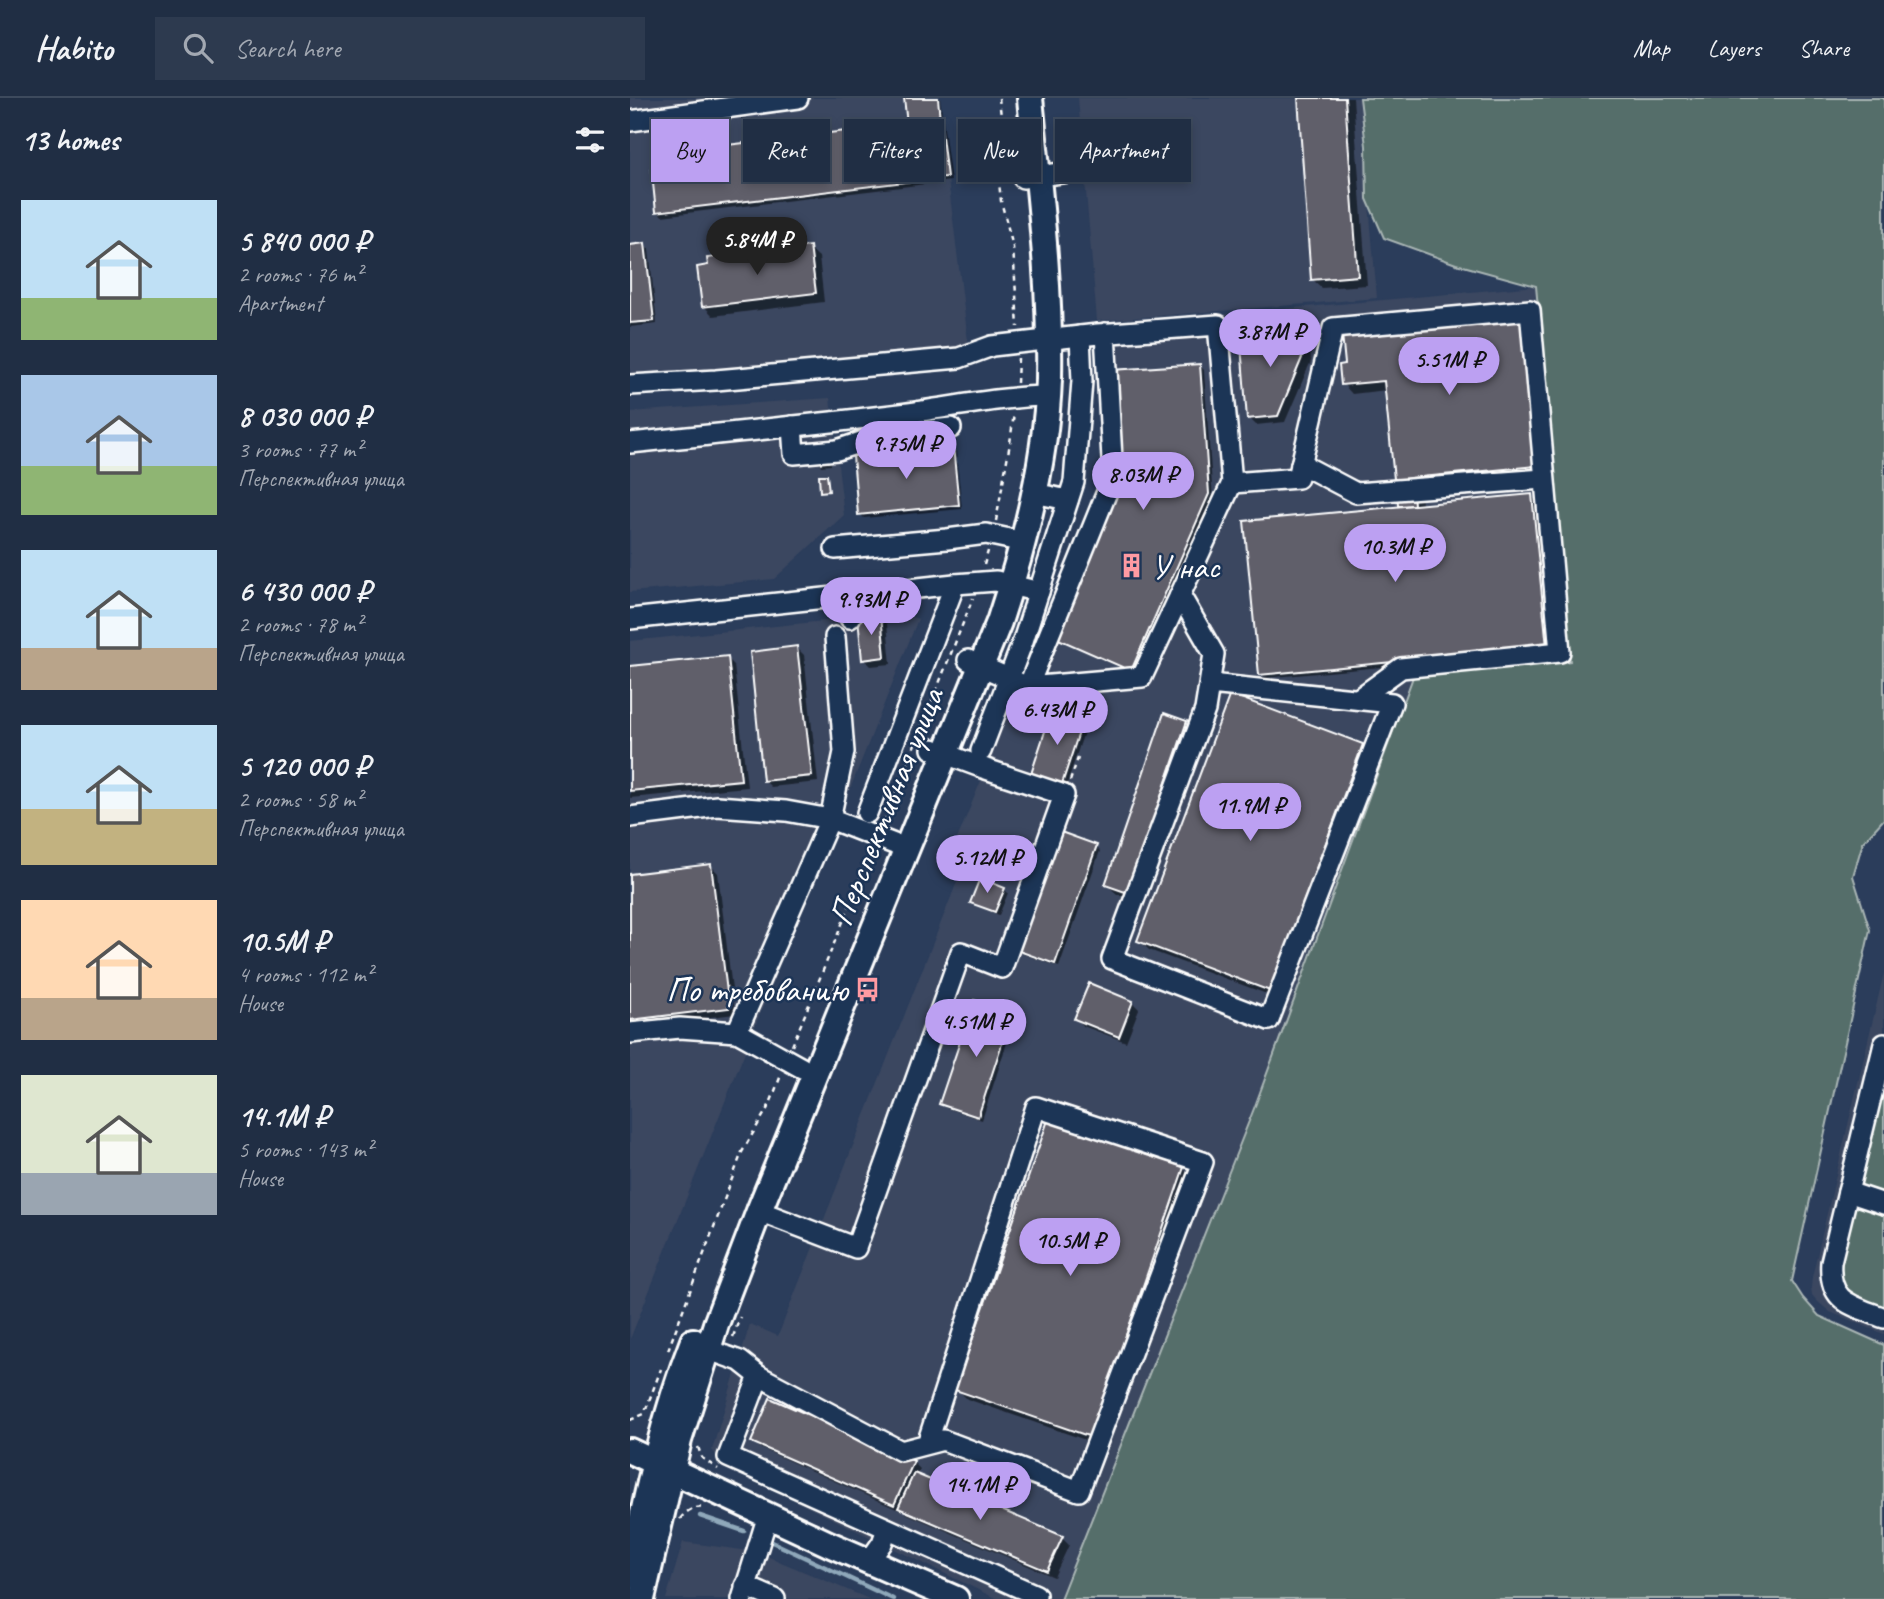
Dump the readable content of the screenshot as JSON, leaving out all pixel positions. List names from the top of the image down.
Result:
{
  "streets": {
    "main road": ["Перспективная улица"]
  },
  "places": {
    "building": ["У нас"],
    "bus stop": ["По требованию"]
  },
  "page": {
    "header": "Habito",
    "search": "Search here",
    "nav": ["Map", "Layers", "Share"],
    "heading": "13 homes",
    "chip": [
      "Buy",
      "Rent",
      "Filters",
      "New",
      "Apartment"
    ],
    "list": [
      {
        "name": "5 840 000 ₽",
        "note": "2 rooms · 76 m² · Apartment"
      },
      {
        "name": "8 030 000 ₽",
        "note": "3 rooms · 77 m² · Перспективная улица"
      },
      {
        "name": "6 430 000 ₽",
        "note": "2 rooms · 78 m² · Перспективная улица"
      },
      {
        "name": "5 120 000 ₽",
        "note": "2 rooms · 58 m² · Перспективная улица"
      },
      {
        "name": "10.5M ₽",
        "note": "4 rooms · 112 m² · House"
      },
      {
        "name": "14.1M ₽",
        "note": "5 rooms · 143 m² · House"
      }
    ],
    "price": [
      "5.84M ₽",
      "3.87M ₽",
      "5.51M ₽",
      "9.75M ₽",
      "8.03M ₽",
      "10.3M ₽",
      "9.93M ₽",
      "6.43M ₽",
      "11.9M ₽",
      "5.12M ₽",
      "4.51M ₽",
      "10.5M ₽",
      "14.1M ₽"
    ]
  }
}
